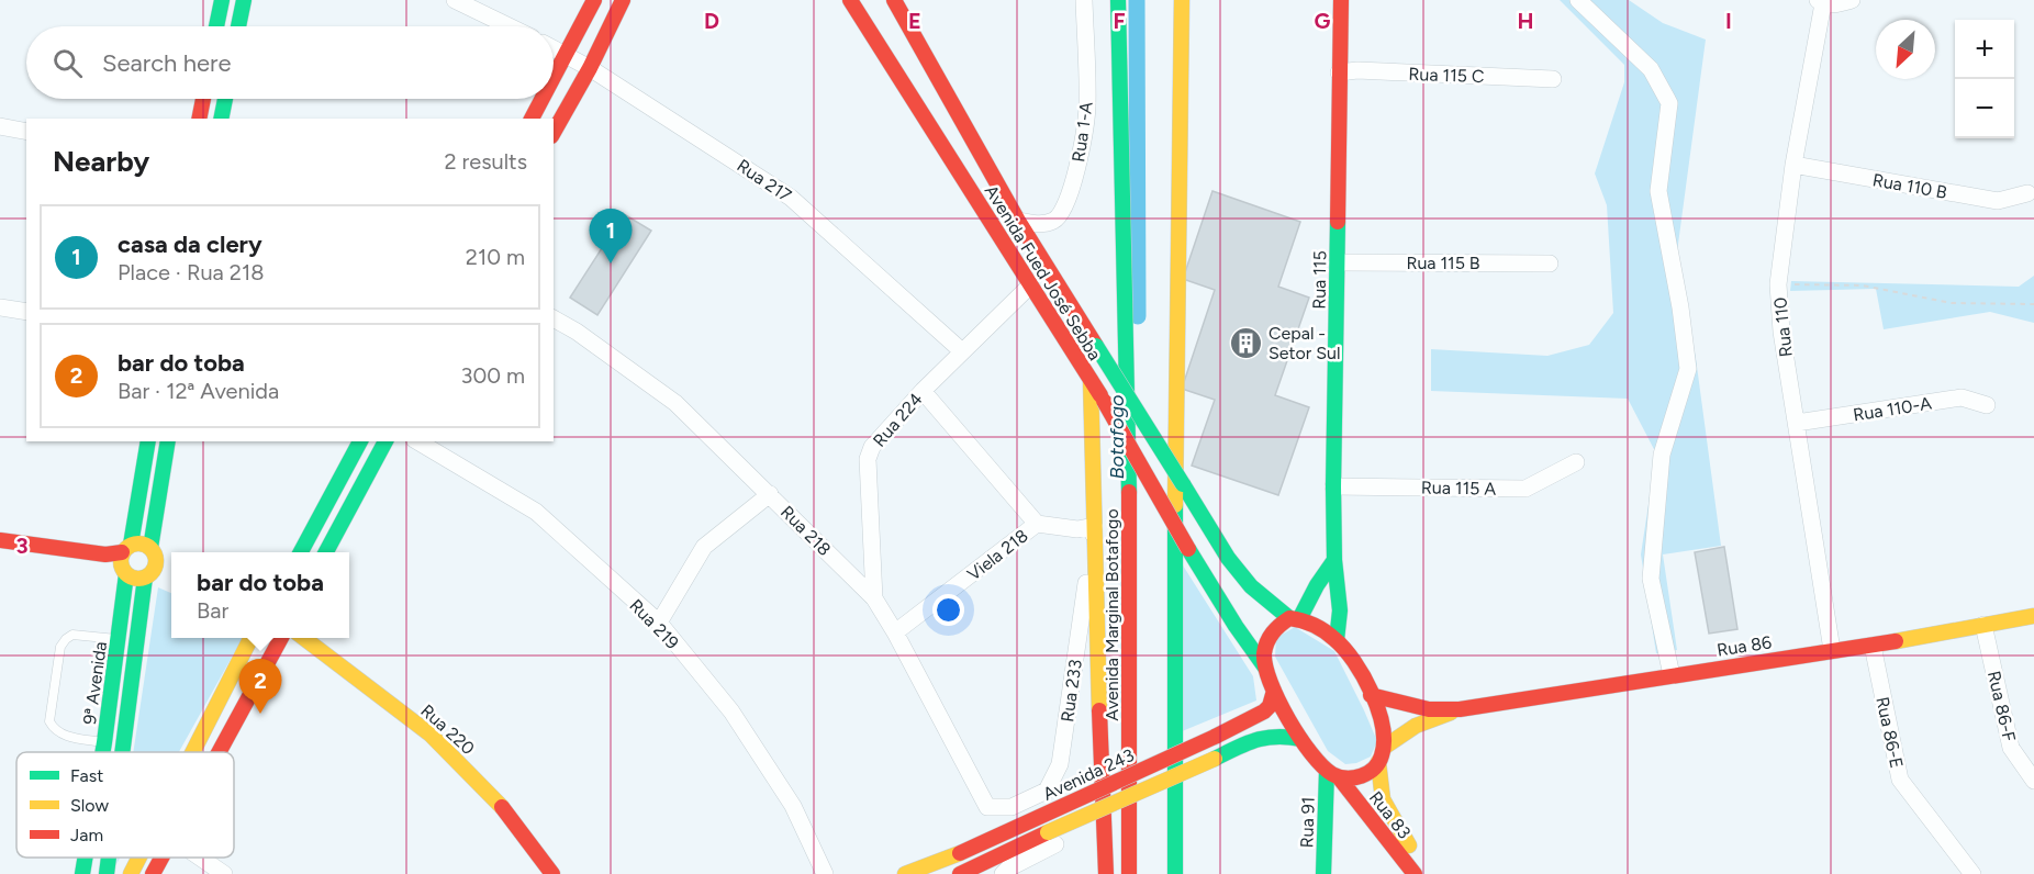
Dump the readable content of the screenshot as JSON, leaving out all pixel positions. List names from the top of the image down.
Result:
{
  "streets": {
    "main road": [
      "Avenida Fued José Sebba",
      "Rua 115",
      "Avenida Marginal Botafogo",
      "Rua 86",
      "9ª Avenida",
      "Rua 220",
      "Avenida 243",
      "Rua 83",
      "Rua 91"
    ],
    "street": [
      "Rua 115 C",
      "Rua 1-A",
      "Rua 217",
      "Rua 110 B",
      "Rua 115 B",
      "Rua 110",
      "Rua 110-A",
      "Rua 224",
      "Rua 115 A",
      "Rua 218",
      "Viela 218",
      "Rua 219",
      "Rua 233",
      "Rua 86-F",
      "Rua 86-E"
    ]
  },
  "crossings": [
    ["Rua 115 C", "Rua 115"],
    ["Rua 1-A", "Avenida Fued José Sebba"],
    ["Rua 217", "Rua 224"],
    ["Rua 110 B", "Rua 110"],
    ["Rua 115 B", "Rua 115"],
    ["Avenida Fued José Sebba", "Rua 115"],
    ["Avenida Fued José Sebba", "Rua 224"],
    ["Avenida Fued José Sebba", "Rua 83"],
    ["Rua 115", "Rua 115 A"],
    ["Rua 110", "Rua 110-A"],
    ["Rua 110", "Rua 86"],
    ["Rua 224", "Rua 218"],
    ["Rua 218", "Viela 218"],
    ["Rua 218", "Rua 233"],
    ["Rua 86", "Rua 86-F"],
    ["Rua 86", "Rua 86-E"],
    ["Avenida 243", "Rua 83"],
    ["Rua 83", "Rua 91"]
  ],
  "water": ["Botafogo"],
  "places": {
    "building": ["Cepal - Setor Sul"]
  },
  "legend": ["Fast", "Slow", "Jam"],
  "north": "bottom left",
  "page": {
    "map_buttons": ["+", "−"],
    "search": "Search here",
    "heading": ["Nearby", "2 results"],
    "list": [
      {
        "mark": "1",
        "name": "casa da clery",
        "note": "Place · Rua 218",
        "value": "210 m"
      },
      {
        "mark": "2",
        "name": "bar do toba",
        "note": "Bar · 12ª Avenida",
        "value": "300 m"
      }
    ],
    "pins": ["1", "2"],
    "popup": ["bar do toba", "Bar"]
  },
  "grid": {
    "columns": [
      "D",
      "E",
      "F",
      "G",
      "H",
      "I"
    ],
    "rows": ["3"]
  }
}
